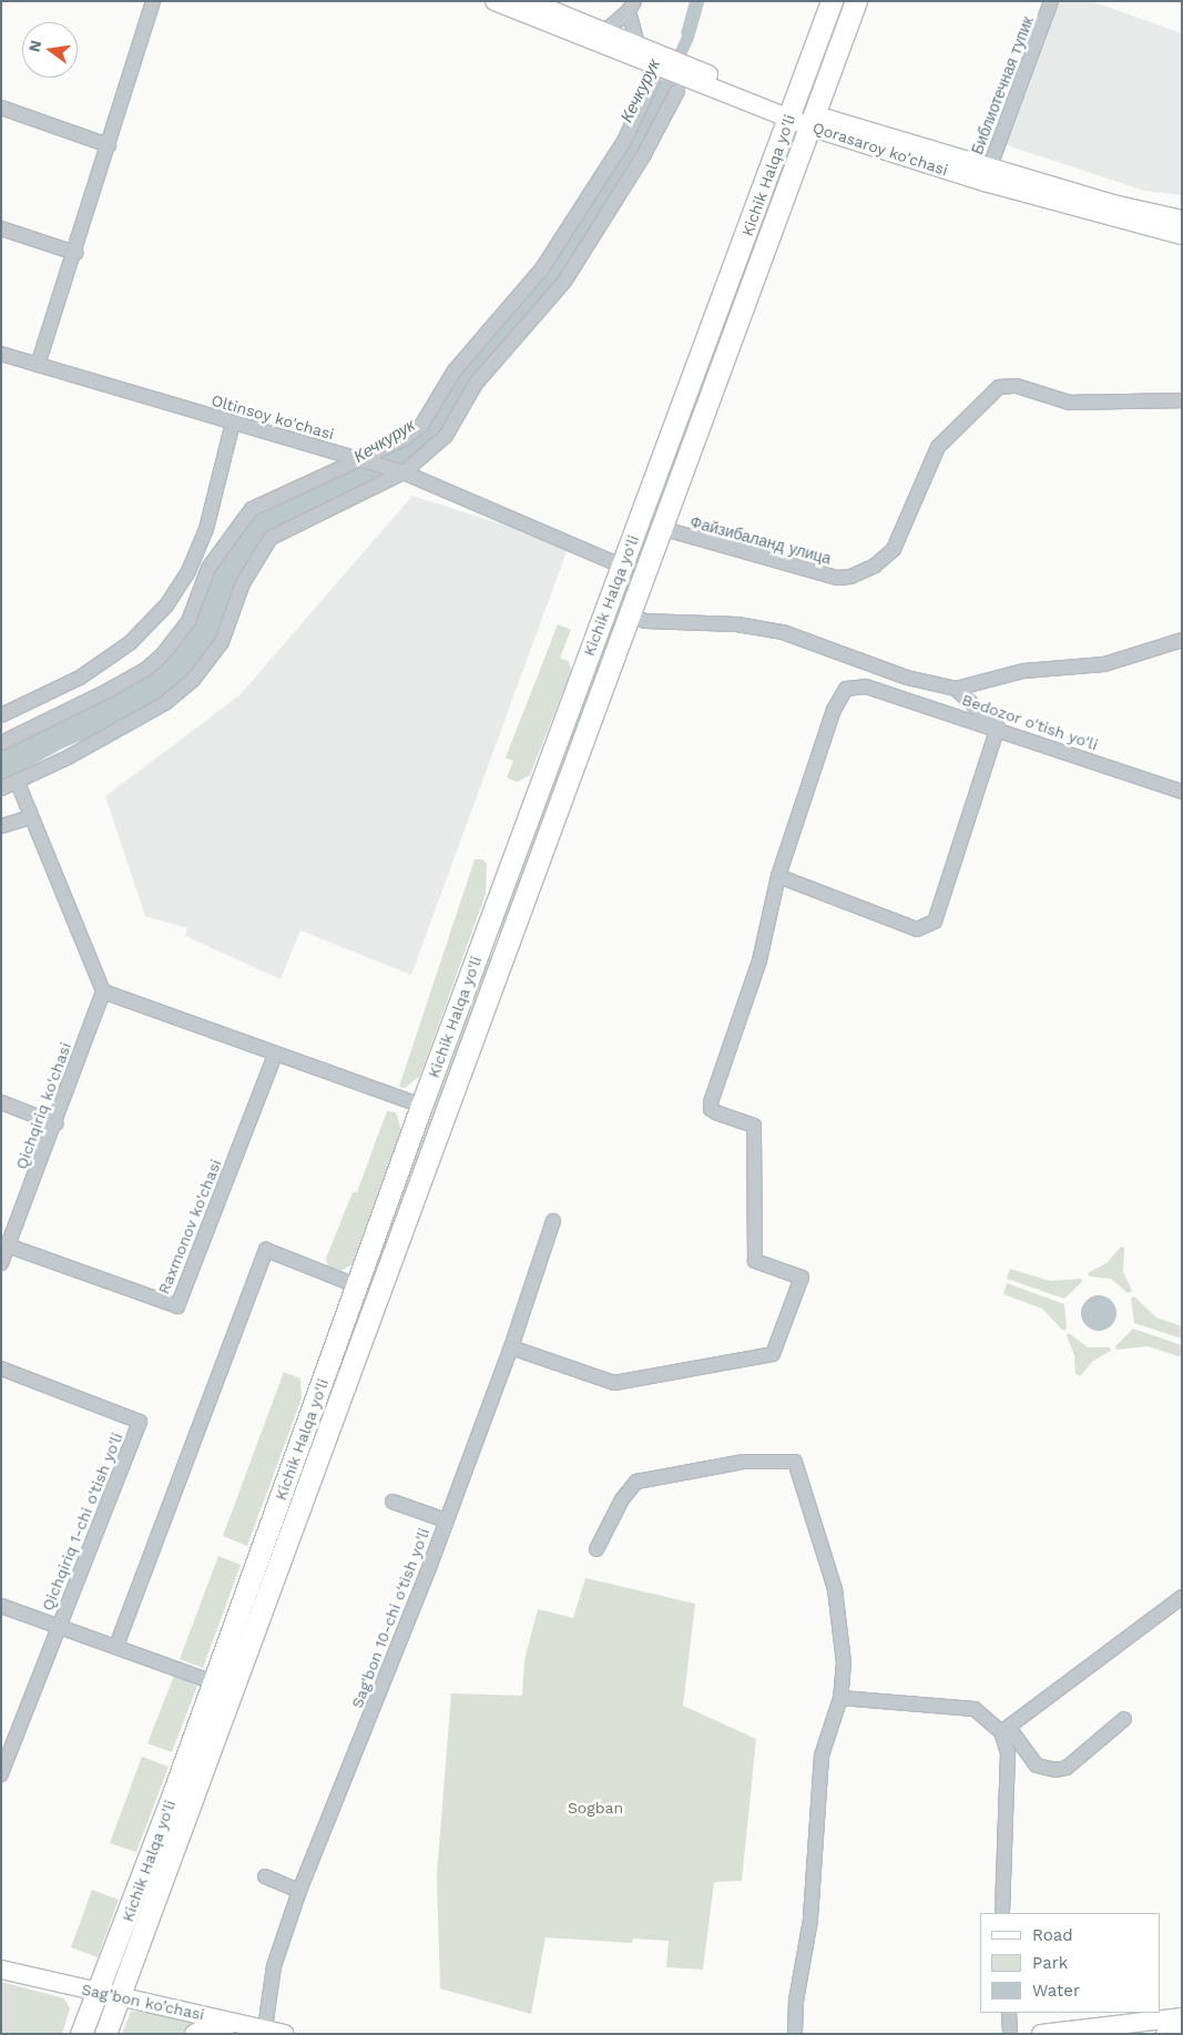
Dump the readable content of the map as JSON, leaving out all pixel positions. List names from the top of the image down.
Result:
{
  "streets": {
    "highway": ["Kichik Halqa yo'li"],
    "main road": ["Qorasaroy ko'chasi", "Sag’bon ko’chasi"],
    "street": [
      "Библиотечная тупик",
      "Oltinsoy ko'chasi",
      "Файзибаланд улица",
      "Bedozor o'tish yo'li",
      "Qichqiriq ko'chasi",
      "Raxmonov ko'chasi",
      "Qichqiriq 1-chi o'tish yo'li",
      "Sag'bon 10-chi o'tish yo'li"
    ]
  },
  "crossings": [
    ["Библиотечная тупик", "Qorasaroy ko'chasi"],
    ["Qorasaroy ko'chasi", "Kichik Halqa yo'li"],
    ["Kichik Halqa yo'li", "Oltinsoy ko'chasi"],
    ["Kichik Halqa yo'li", "Файзибаланд улица"],
    ["Kichik Halqa yo'li", "Sag’bon ko’chasi"],
    ["Qichqiriq ko'chasi", "Raxmonov ko'chasi"],
    ["Sag'bon 10-chi o'tish yo'li", "Sag’bon ko’chasi"]
  ],
  "water": ["Кечкурук"],
  "parks": ["Sogban"],
  "legend": ["Road", "Park", "Water"],
  "north": "left"
}
